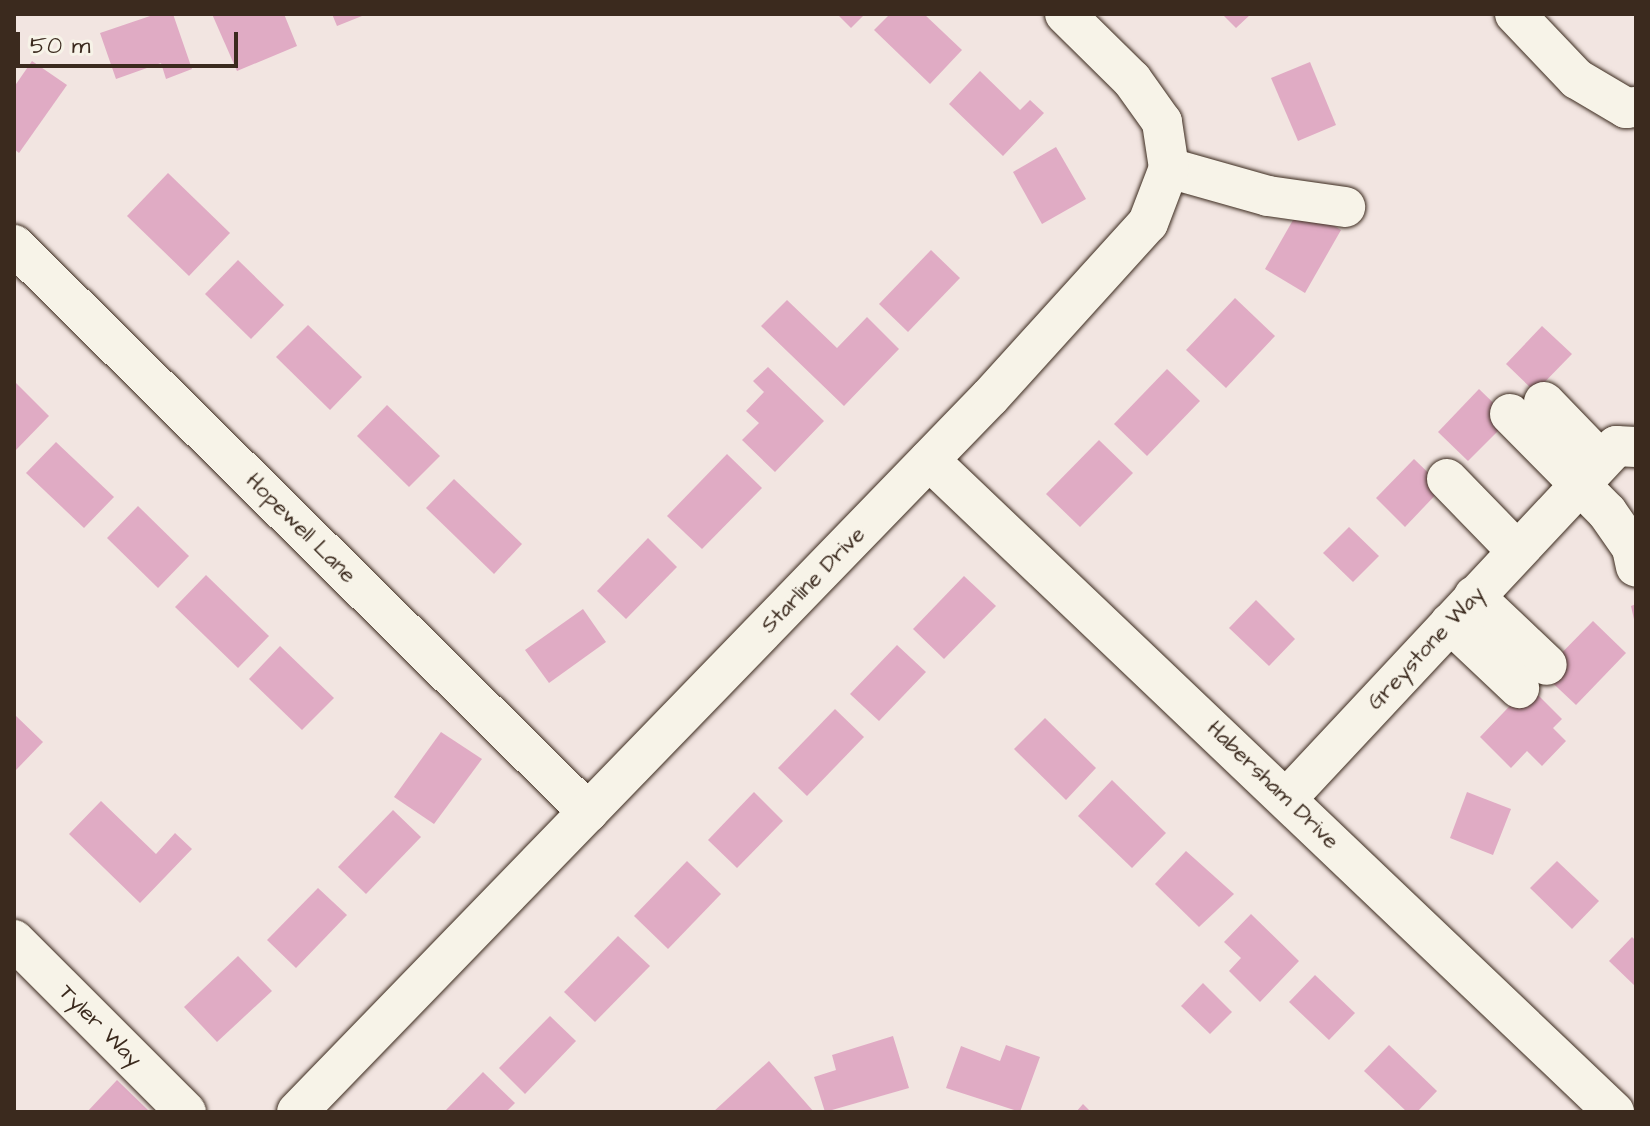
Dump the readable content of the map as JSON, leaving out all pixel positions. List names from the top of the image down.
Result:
{
  "streets": {
    "street": [
      "Hopewell Lane",
      "Starline Drive",
      "Greystone Way",
      "Habersham Drive",
      "Tyler Way"
    ]
  },
  "crossings": [
    ["Hopewell Lane", "Starline Drive"],
    ["Starline Drive", "Habersham Drive"],
    ["Greystone Way", "Habersham Drive"]
  ],
  "scale_bar": "50 m"
}
